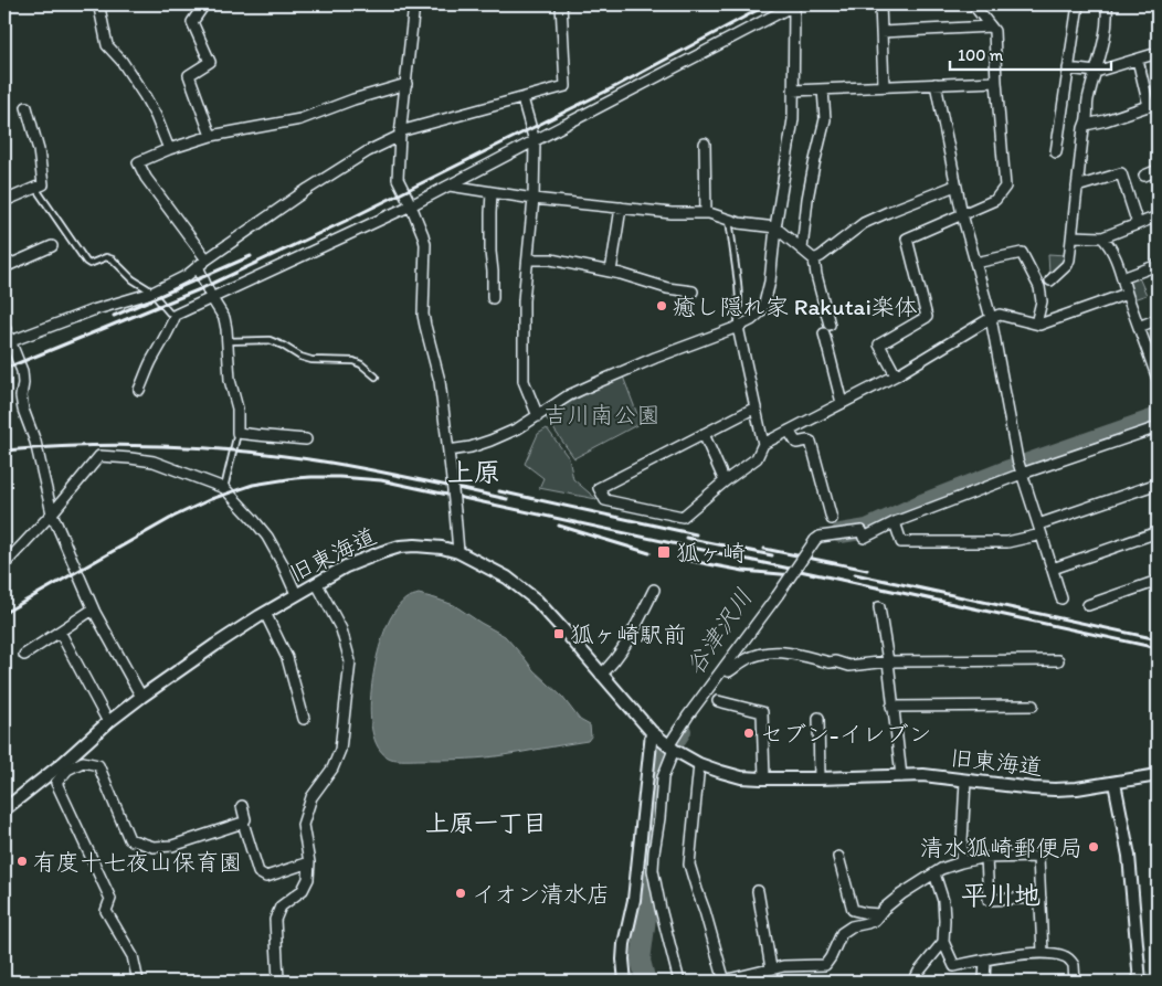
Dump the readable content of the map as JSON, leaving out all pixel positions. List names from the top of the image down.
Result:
{
  "streets": {
    "street": ["旧東海道"]
  },
  "districts": ["上原", "上原一丁目", "平川地"],
  "water": ["谷津沢川"],
  "parks": ["吉川南公園"],
  "places": {
    "other": [
      "癒し隠れ家 Rakutai楽体",
      "セブン-イレブン",
      "清水狐崎郵便局",
      "有度十七夜山保育園",
      "イオン清水店"
    ],
    "transit": ["狐ヶ崎", "狐ヶ崎駅前"]
  },
  "scale_bar": "100 m"
}
